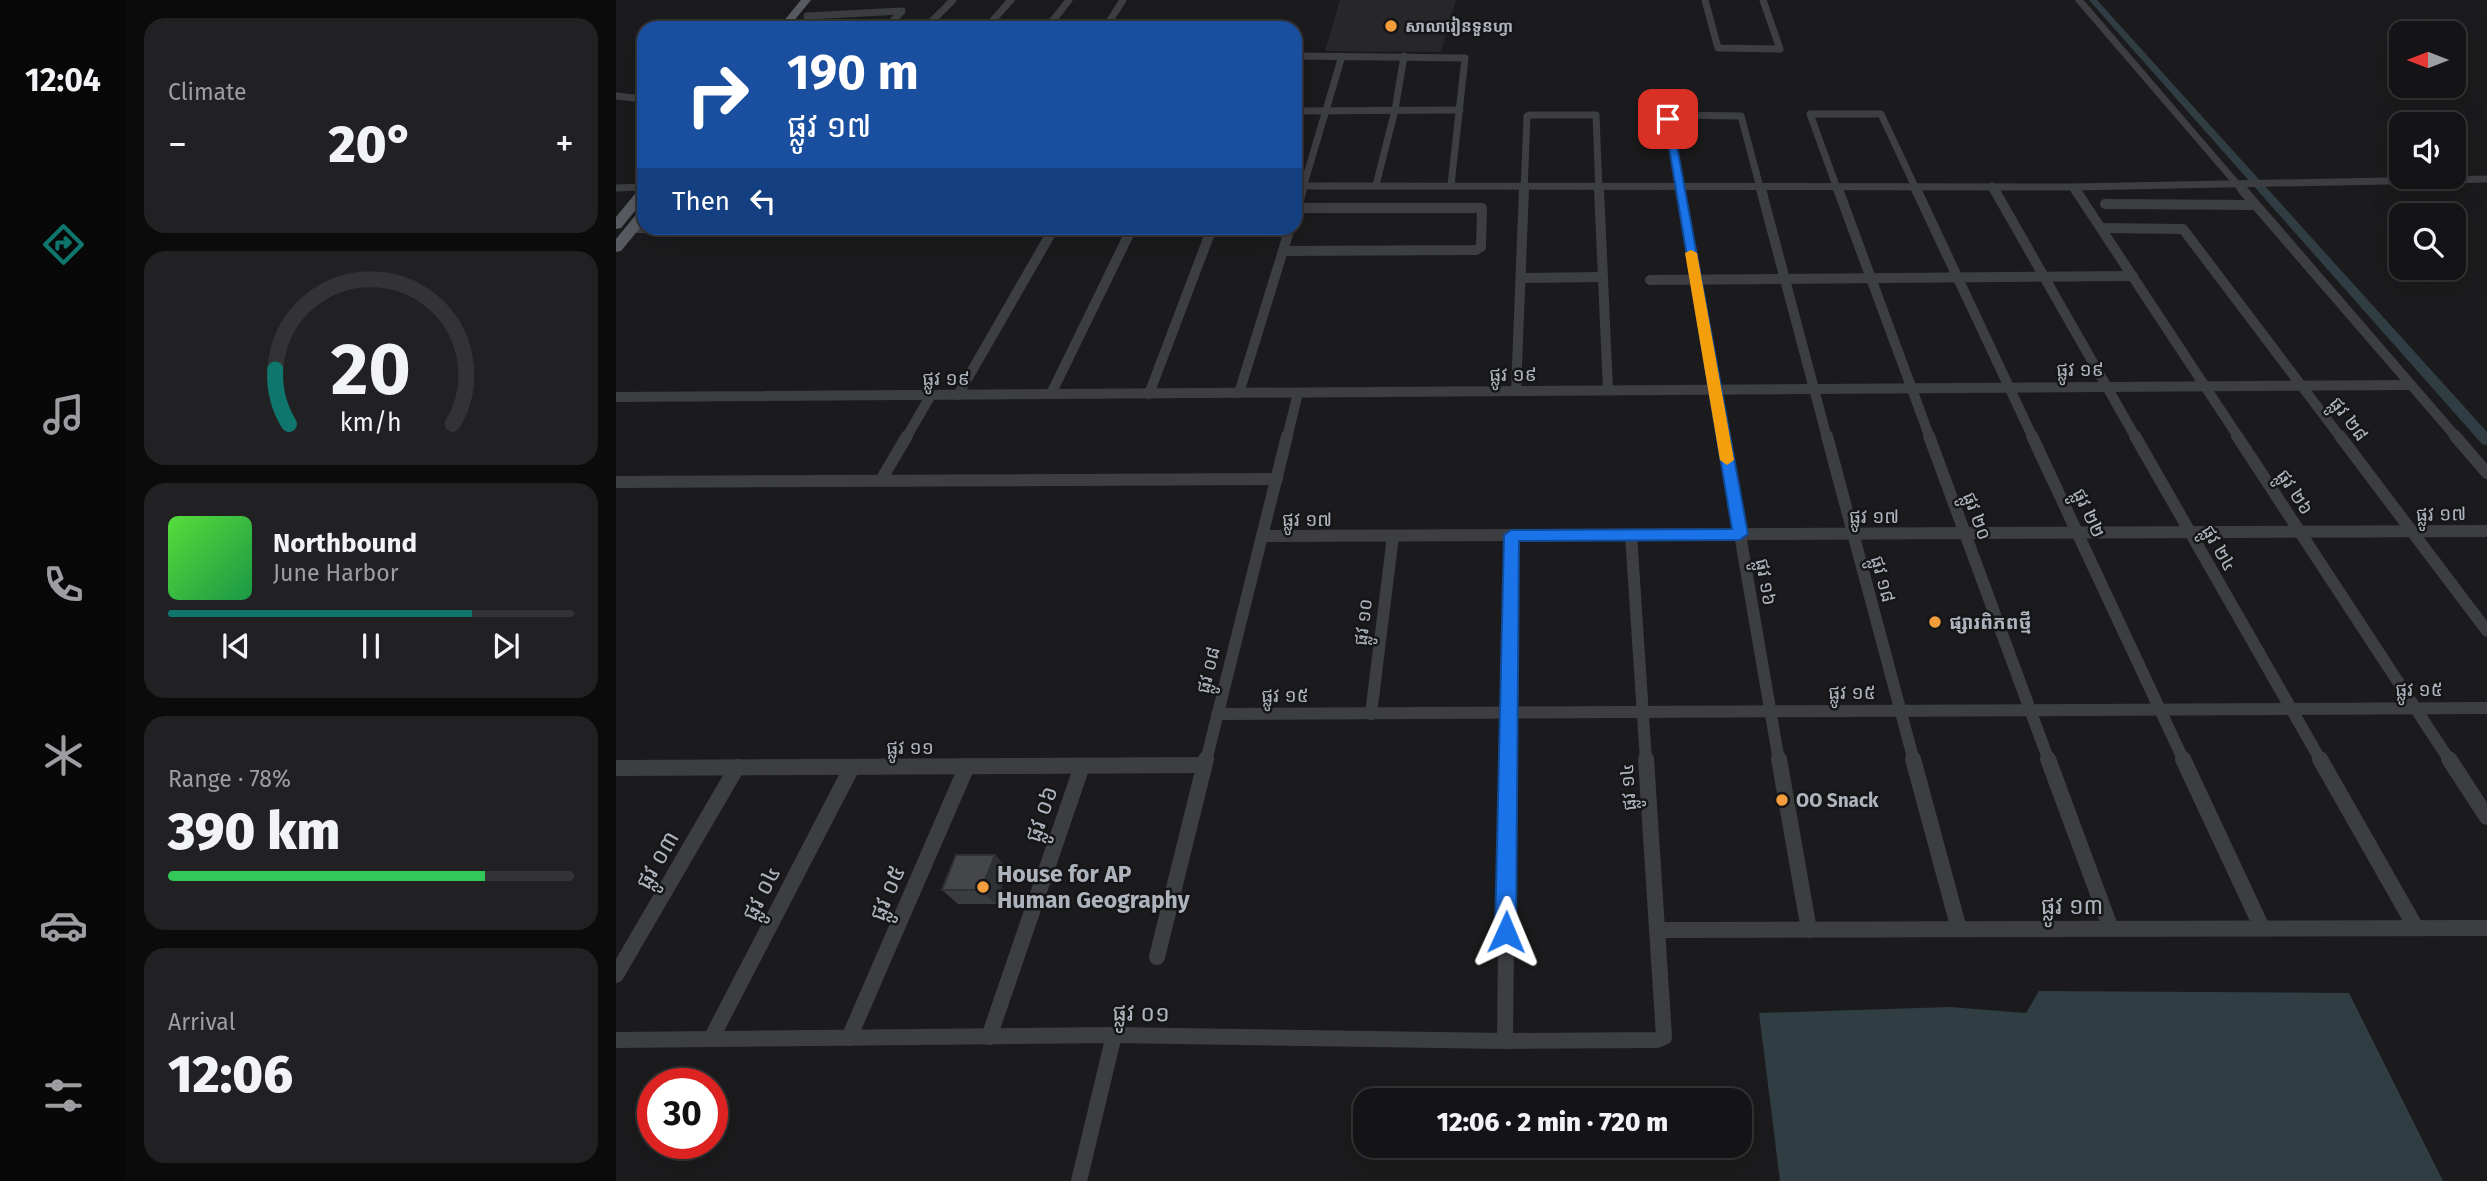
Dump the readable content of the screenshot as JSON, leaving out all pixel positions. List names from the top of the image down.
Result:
{
  "streets": {
    "street": [
      "ផ្លូវ ១៩",
      "ផ្លូវ ២៨",
      "ផ្លូវ ២៦",
      "ផ្លូវ ២២",
      "ផ្លូវ ១៧",
      "ផ្លូវ ២០",
      "ផ្លូវ ២៤",
      "ផ្លូវ ១៨",
      "ផ្លូវ ១៦",
      "ផ្លូវ ១០",
      "ផ្លូវ ០៨",
      "ផ្លូវ ១៥",
      "ផ្លូវ ១១",
      "ផ្លូវ ១៤",
      "ផ្លូវ ០៦",
      "ផ្លូវ ០៣",
      "ផ្លូវ ០៤",
      "ផ្លូវ ០៥",
      "ផ្លូវ ១៣",
      "ផ្លូវ ០១"
    ]
  },
  "crossings": [
    ["ផ្លូវ ១៩", "ផ្លូវ ២៨"],
    ["ផ្លូវ ១៩", "ផ្លូវ ២៦"],
    ["ផ្លូវ ១៩", "ផ្លូវ ២២"],
    ["ផ្លូវ ១៩", "ផ្លូវ ២០"],
    ["ផ្លូវ ១៩", "ផ្លូវ ២៤"],
    ["ផ្លូវ ១៩", "ផ្លូវ ១៨"],
    ["ផ្លូវ ១៩", "ផ្លូវ ១៦"],
    ["ផ្លូវ ១៩", "ផ្លូវ ០៨"],
    ["ផ្លូវ ២៨", "ផ្លូវ ២៦"],
    ["ផ្លូវ ២៨", "ផ្លូវ ១៧"],
    ["ផ្លូវ ២៦", "ផ្លូវ ១៧"],
    ["ផ្លូវ ២៦", "ផ្លូវ ១៥"],
    ["ផ្លូវ ២២", "ផ្លូវ ១៧"],
    ["ផ្លូវ ២២", "ផ្លូវ ២០"],
    ["ផ្លូវ ២២", "ផ្លូវ ១៥"],
    ["ផ្លូវ ២២", "ផ្លូវ ១៣"],
    ["ផ្លូវ ១៧", "ផ្លូវ ២០"],
    ["ផ្លូវ ១៧", "ផ្លូវ ២៤"],
    ["ផ្លូវ ១៧", "ផ្លូវ ១៨"],
    ["ផ្លូវ ១៧", "ផ្លូវ ១៦"],
    ["ផ្លូវ ១៧", "ផ្លូវ ១០"],
    ["ផ្លូវ ១៧", "ផ្លូវ ០៨"],
    ["ផ្លូវ ១៧", "ផ្លូវ ១៤"],
    ["ផ្លូវ ២០", "ផ្លូវ ១៥"],
    ["ផ្លូវ ២០", "ផ្លូវ ១៣"],
    ["ផ្លូវ ២៤", "ផ្លូវ ១៥"],
    ["ផ្លូវ ២៤", "ផ្លូវ ១៣"],
    ["ផ្លូវ ១៨", "ផ្លូវ ១៦"],
    ["ផ្លូវ ១៨", "ផ្លូវ ១៥"],
    ["ផ្លូវ ១៨", "ផ្លូវ ១៣"],
    ["ផ្លូវ ១៦", "ផ្លូវ ១៥"],
    ["ផ្លូវ ១៦", "ផ្លូវ ១៣"],
    ["ផ្លូវ ១០", "ផ្លូវ ១៥"],
    ["ផ្លូវ ០៨", "ផ្លូវ ១៥"],
    ["ផ្លូវ ០៨", "ផ្លូវ ១១"],
    ["ផ្លូវ ១៥", "ផ្លូវ ១៤"],
    ["ផ្លូវ ១១", "ផ្លូវ ០៦"],
    ["ផ្លូវ ១១", "ផ្លូវ ០៣"],
    ["ផ្លូវ ១១", "ផ្លូវ ០៤"],
    ["ផ្លូវ ១១", "ផ្លូវ ០៥"],
    ["ផ្លូវ ១៤", "ផ្លូវ ១៣"],
    ["ផ្លូវ ១៤", "ផ្លូវ ០១"],
    ["ផ្លូវ ០៦", "ផ្លូវ ០១"],
    ["ផ្លូវ ០៤", "ផ្លូវ ០១"],
    ["ផ្លូវ ០៥", "ផ្លូវ ០១"]
  ],
  "places": [
    "សាលារៀនទួនហ្វា",
    "ផ្សារពិភពថ្មី",
    "OO Snack",
    "House for AP Human Geography"
  ],
  "north": "left",
  "page": {
    "tabs": "12:04",
    "tile": [
      "Climate",
      ["Range · 78%", "390 km"],
      ["Arrival", "12:06"]
    ],
    "turn": ["190 m", "ផ្លូវ ១៧"],
    "heat": ["−", "20°", "+"],
    "then": "Then",
    "song": ["Northbound", "June Harbor"],
    "limit": "30",
    "trip": "12:06 · 2 min · 720 m",
    "gauge": ["20", "km/h"]
  }
}
